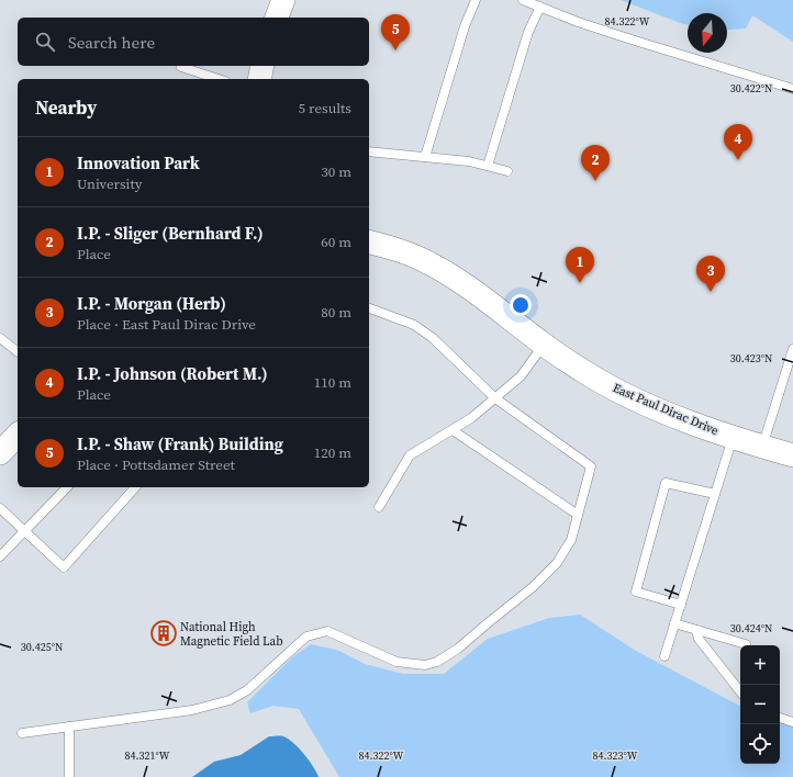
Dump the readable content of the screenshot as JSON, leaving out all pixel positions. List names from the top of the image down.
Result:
{
  "streets": {
    "street": ["East Paul Dirac Drive"]
  },
  "places": {
    "building": ["National High Magnetic Field Lab"]
  },
  "north": "bottom",
  "page": {
    "pins": [
      "5",
      "4",
      "2",
      "1",
      "3"
    ],
    "search": "Search here",
    "heading": ["Nearby", "5 results"],
    "list": [
      {
        "mark": "1",
        "name": "Innovation Park",
        "note": "University",
        "value": "30 m"
      },
      {
        "mark": "2",
        "name": "I.P. - Sliger (Bernhard F.)",
        "note": "Place",
        "value": "60 m"
      },
      {
        "mark": "3",
        "name": "I.P. - Morgan (Herb)",
        "note": "Place · East Paul Dirac Drive",
        "value": "80 m"
      },
      {
        "mark": "4",
        "name": "I.P. - Johnson (Robert M.)",
        "note": "Place",
        "value": "110 m"
      },
      {
        "mark": "5",
        "name": "I.P. - Shaw (Frank) Building",
        "note": "Place · Pottsdamer Street",
        "value": "120 m"
      }
    ],
    "map_buttons": ["+", "−"]
  },
  "coordinates": [
    "84.322°W",
    "30.422°N",
    "30.423°N",
    "30.424°N",
    "30.425°N",
    "84.321°W",
    "84.323°W"
  ]
}
